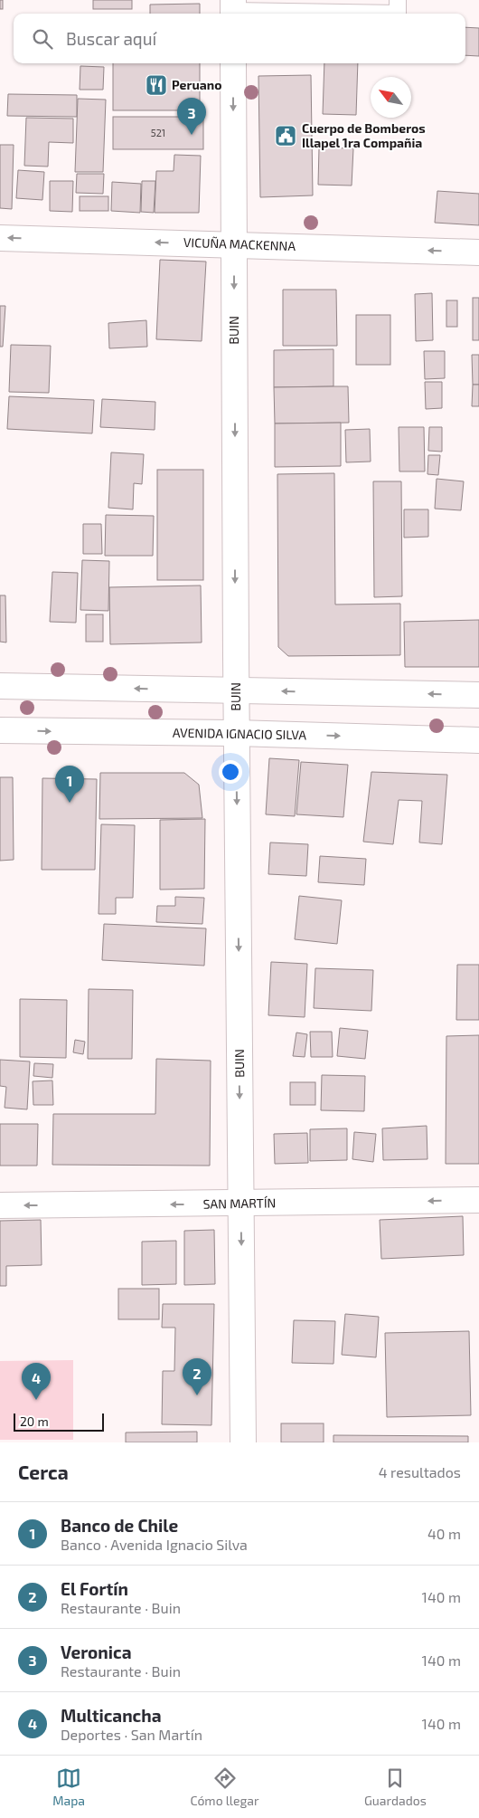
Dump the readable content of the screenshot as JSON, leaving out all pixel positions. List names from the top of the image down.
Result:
{
  "streets": {
    "street": [
      "VICUÑA MACKENNA",
      "BUIN",
      "AVENIDA IGNACIO SILVA",
      "SAN MARTÍN"
    ]
  },
  "crossings": [
    ["VICUÑA MACKENNA", "BUIN"],
    ["BUIN", "AVENIDA IGNACIO SILVA"],
    ["BUIN", "SAN MARTÍN"]
  ],
  "one_way": ["VICUÑA MACKENNA", "BUIN", "SAN MARTÍN"],
  "places": {
    "restaurant": ["Peruano"],
    "public building": ["Cuerpo de Bomberos Illapel 1ra Compañia"]
  },
  "house_numbers": ["521"],
  "scale_bar": "20 m",
  "north": "top left",
  "page": {
    "search": "Buscar aquí",
    "pins": [
      "3",
      "1",
      "2",
      "4"
    ],
    "scale": "20 m",
    "heading": ["Cerca", "4 resultados"],
    "list": [
      {
        "mark": "1",
        "name": "Banco de Chile",
        "note": "Banco · Avenida Ignacio Silva",
        "value": "40 m"
      },
      {
        "mark": "2",
        "name": "El Fortín",
        "note": "Restaurante · Buin",
        "value": "140 m"
      },
      {
        "mark": "3",
        "name": "Veronica",
        "note": "Restaurante · Buin",
        "value": "140 m"
      },
      {
        "mark": "4",
        "name": "Multicancha",
        "note": "Deportes · San Martín",
        "value": "140 m"
      }
    ],
    "nav": ["Mapa", "Cómo llegar", "Guardados"]
  }
}
